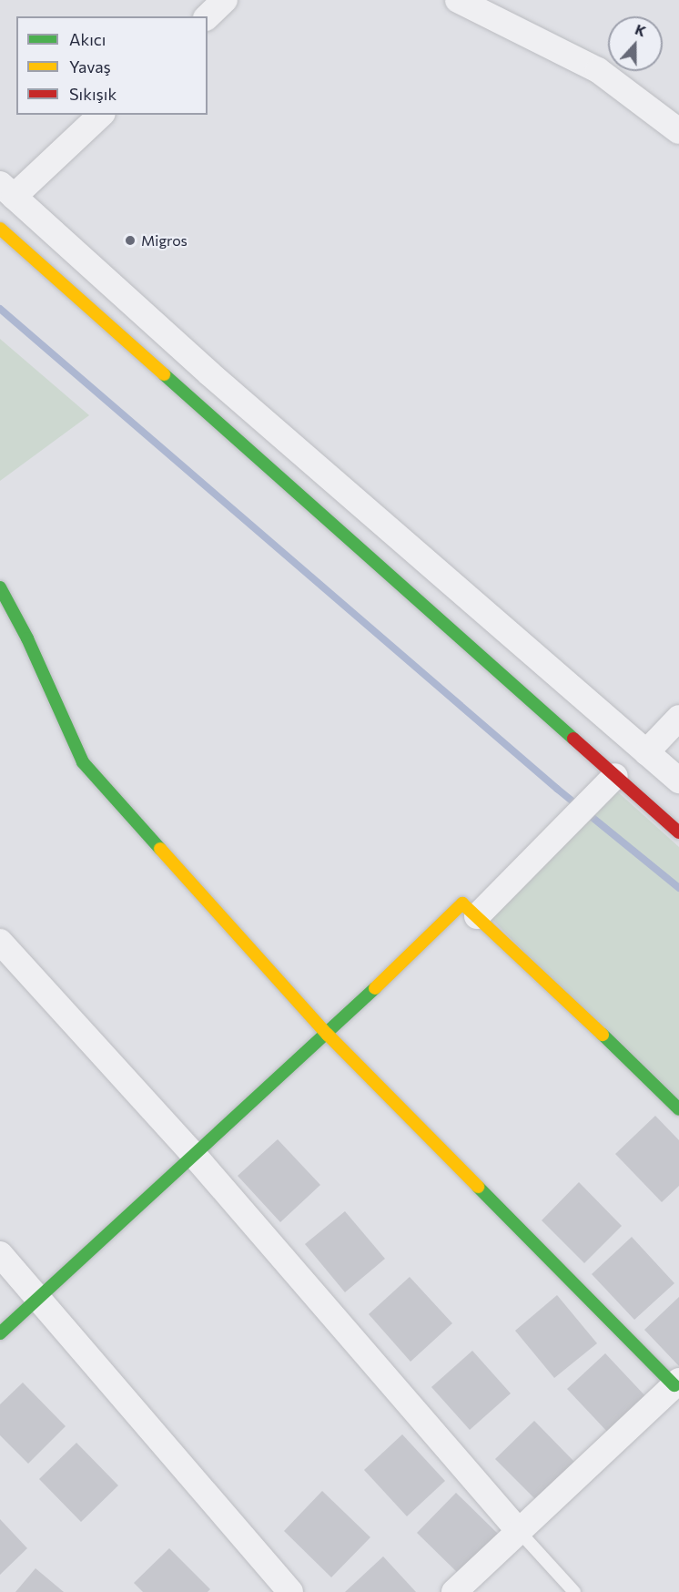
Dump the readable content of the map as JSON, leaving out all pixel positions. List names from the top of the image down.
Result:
{
  "places": ["Migros"],
  "legend": ["Akıcı", "Yavaş", "Sıkışık"],
  "north": "top"
}
